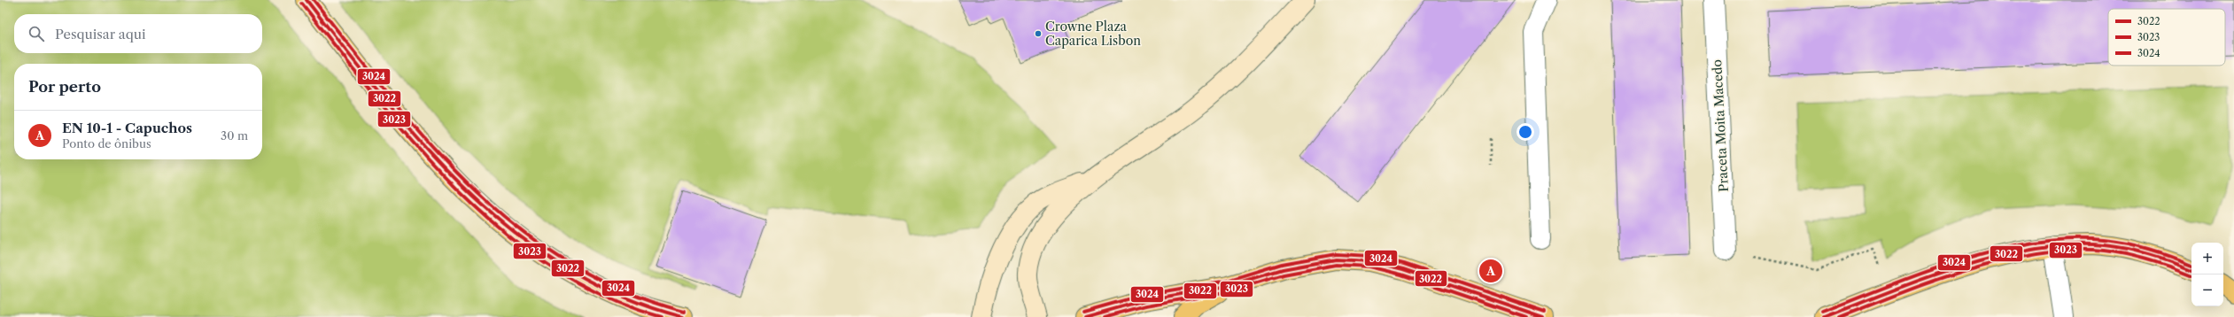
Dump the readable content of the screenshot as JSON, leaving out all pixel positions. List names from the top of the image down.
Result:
{
  "streets": {
    "street": ["Praceta Moita Macedo"]
  },
  "places": ["Crowne Plaza Caparica Lisbon"],
  "lines": ["transit line 3022", "transit line 3024", "transit line 3023"],
  "legend": ["3022", "3023", "3024"],
  "page": {
    "search": "Pesquisar aqui",
    "heading": "Por perto",
    "list": [
      {
        "mark": "A",
        "name": "EN 10-1 - Capuchos",
        "note": "Ponto de ônibus",
        "value": "30 m"
      }
    ],
    "map_buttons": ["+", "−"],
    "pins": "A"
  }
}
